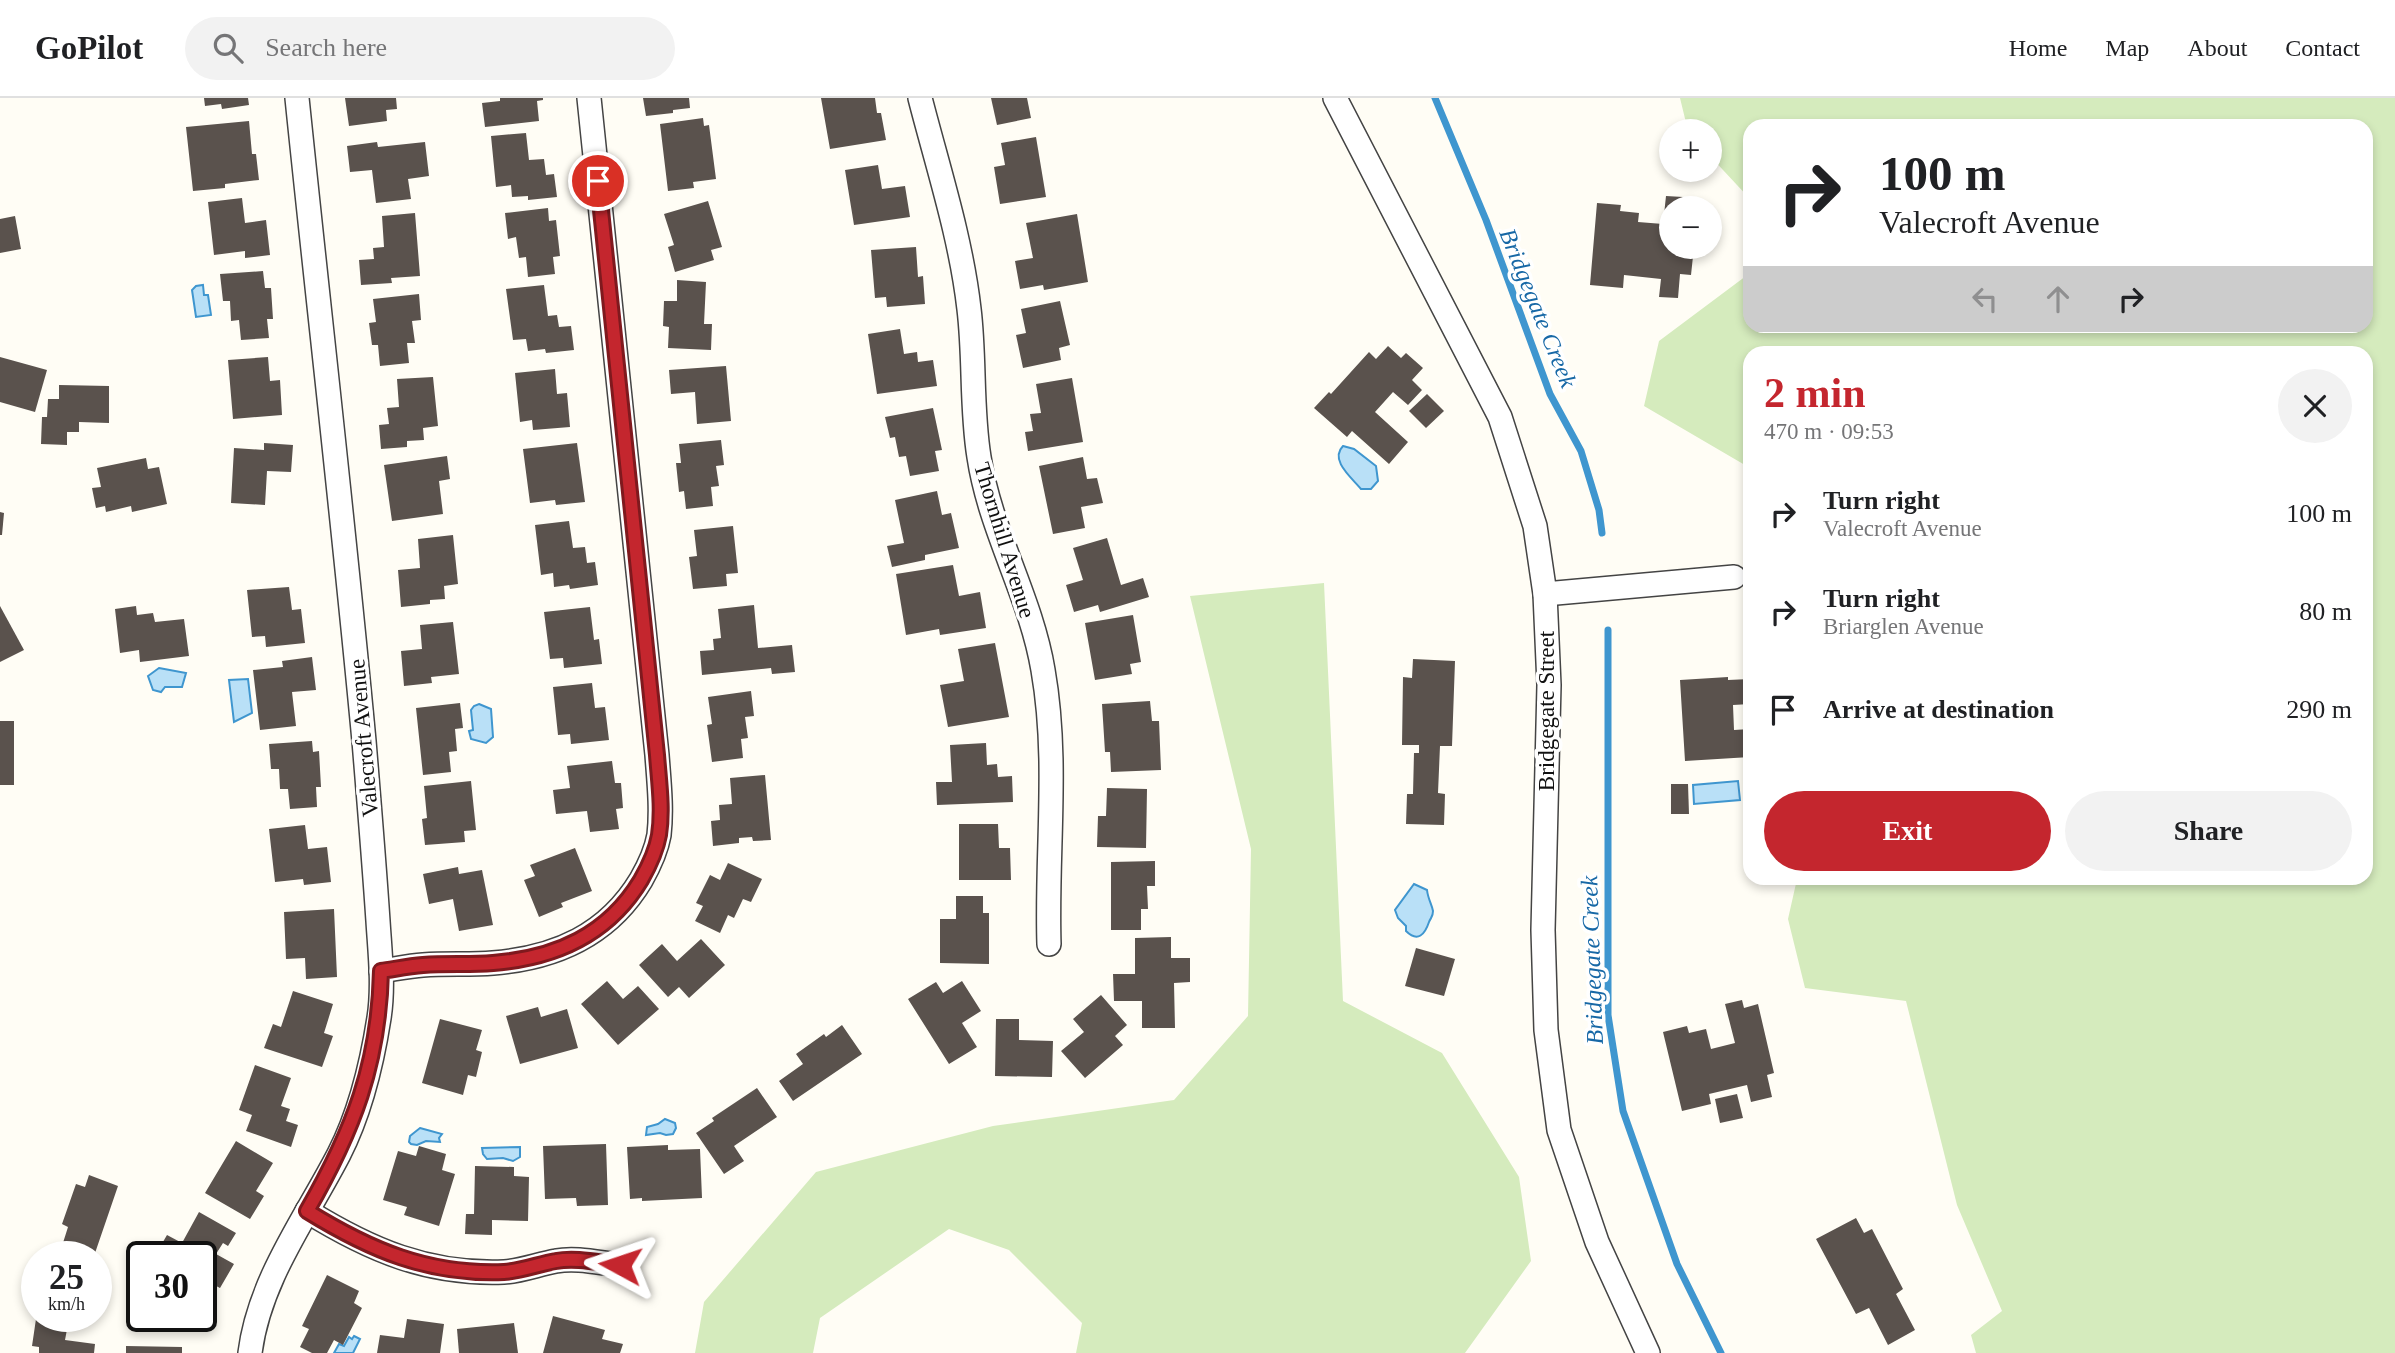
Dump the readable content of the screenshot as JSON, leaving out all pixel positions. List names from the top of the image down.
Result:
{
  "streets": {
    "street": ["Thornhill Avenue", "Bridgegate Street", "Valecroft Avenue"]
  },
  "water": ["Bridgegate Creek"],
  "page": {
    "header": "GoPilot",
    "search": "Search here",
    "nav": [
      "Home",
      "Map",
      "About",
      "Contact"
    ],
    "map_buttons": ["+", "−"],
    "turn": ["100 m", "Valecroft Avenue"],
    "heading": ["2 min", "470 m · 09:53"],
    "list": [
      {
        "name": "Turn right",
        "note": "Valecroft Avenue",
        "value": "100 m"
      },
      {
        "name": "Turn right",
        "note": "Briarglen Avenue",
        "value": "80 m"
      },
      {
        "name": "Arrive at destination",
        "value": "290 m"
      }
    ],
    "buttons": ["Exit", "Share"],
    "speed": "25 km/h",
    "limit": "30"
  }
}
